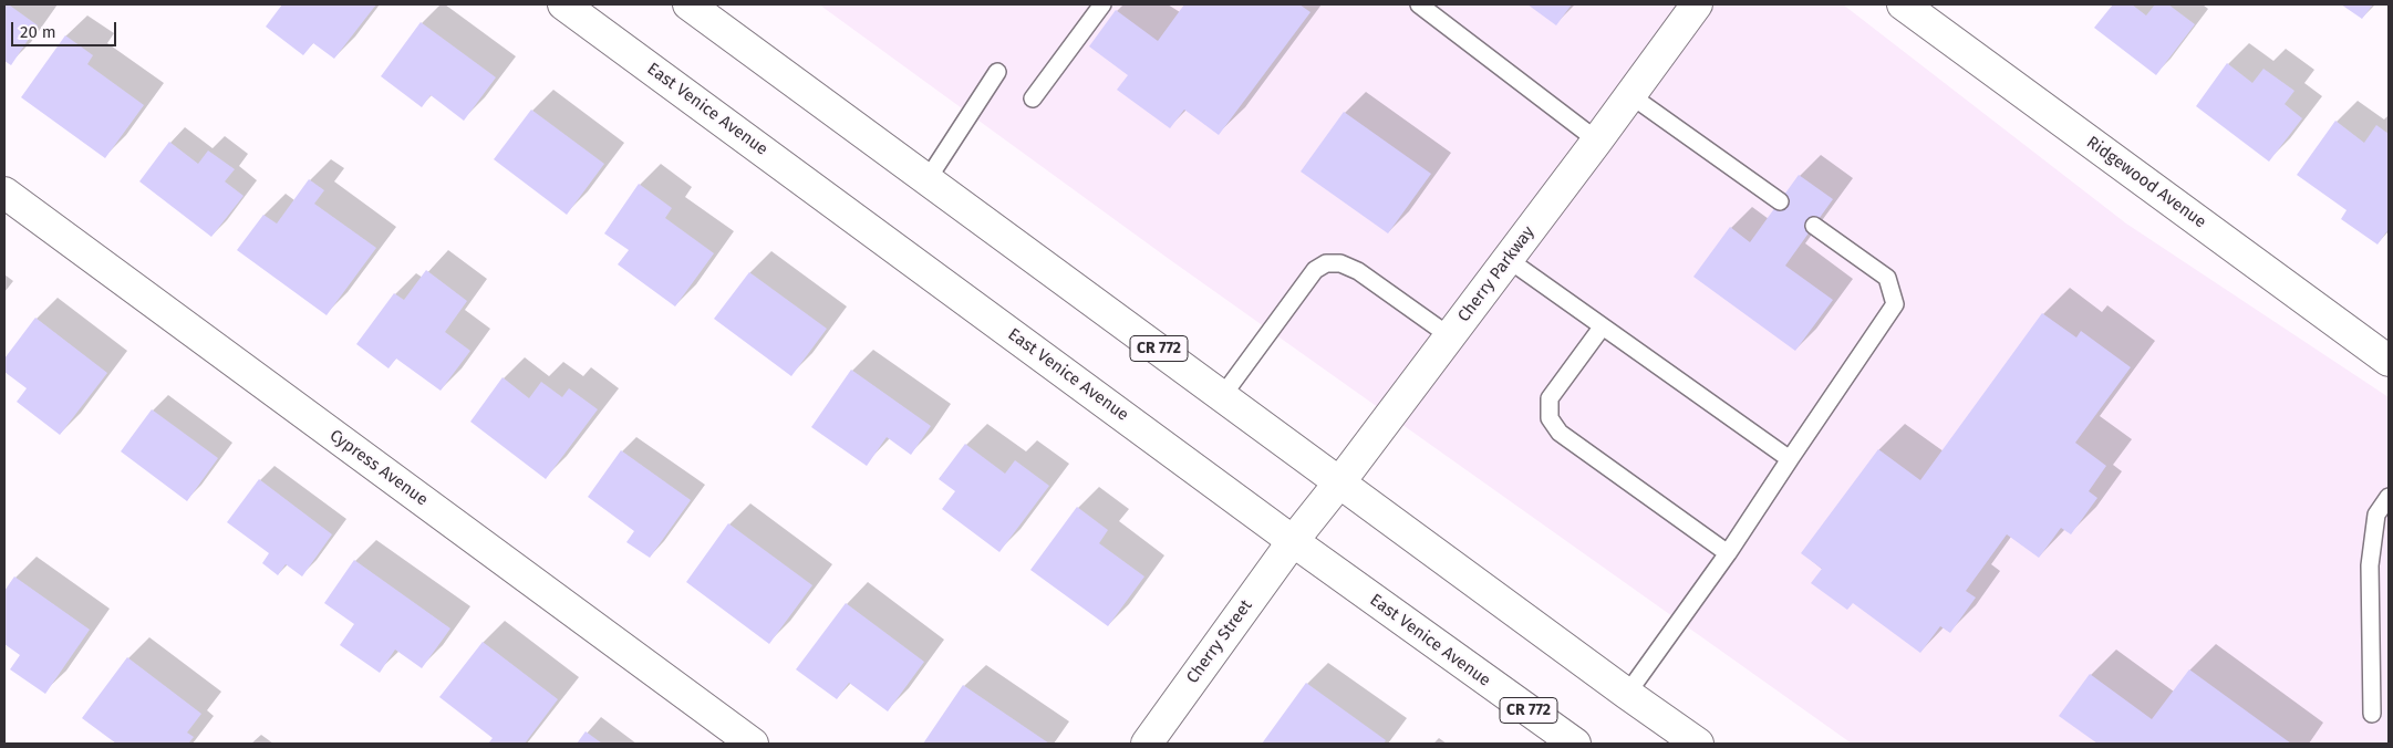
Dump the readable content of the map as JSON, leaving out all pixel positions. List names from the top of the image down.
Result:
{
  "streets": {
    "main road": [
      "East Venice Avenue",
      "Ridgewood Avenue",
      "Cherry Parkway",
      "CR 772",
      "Cypress Avenue",
      "Cherry Street"
    ]
  },
  "crossings": [
    ["East Venice Avenue", "Cherry Parkway"],
    ["East Venice Avenue", "Cherry Street"],
    ["Cherry Parkway", "CR 772"],
    ["Cherry Parkway", "Cherry Street"]
  ],
  "scale_bar": "20 m"
}
